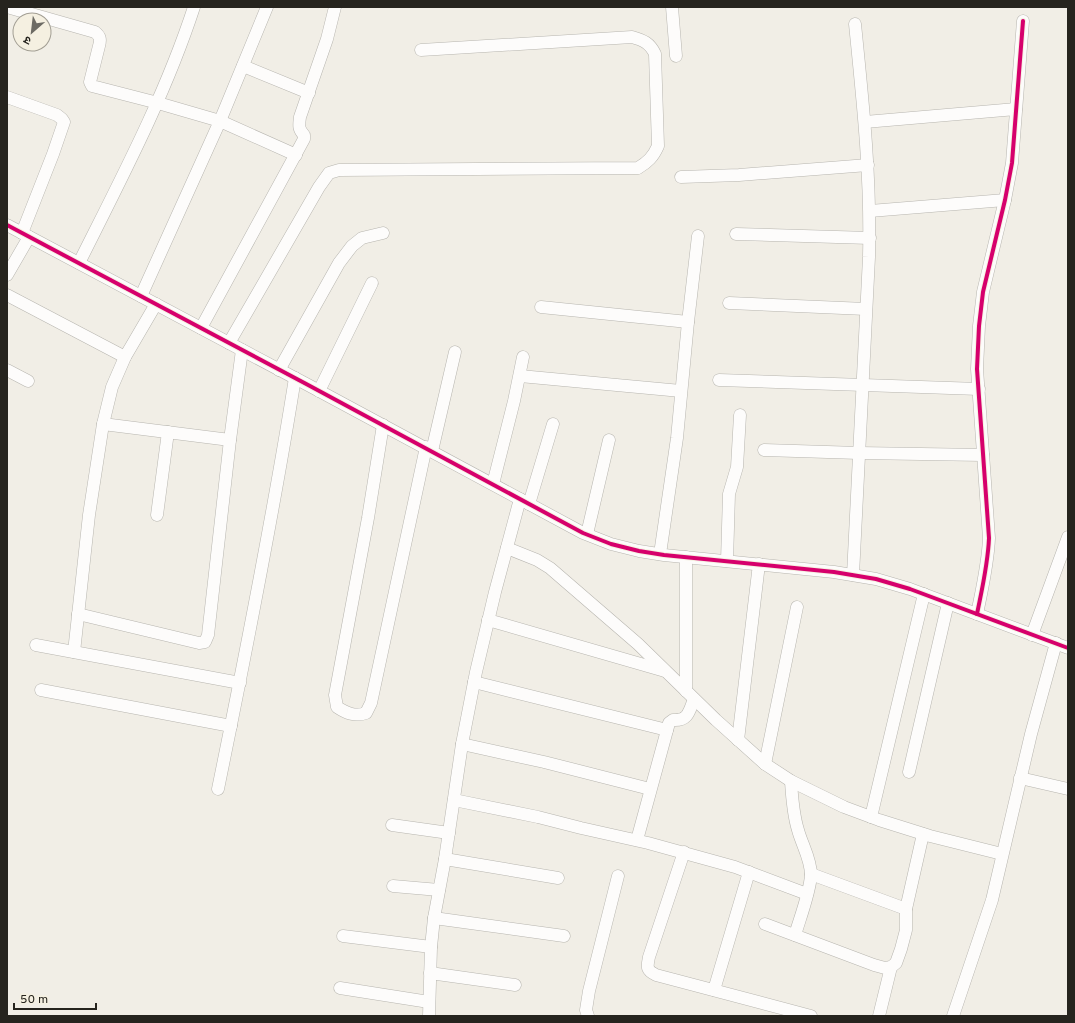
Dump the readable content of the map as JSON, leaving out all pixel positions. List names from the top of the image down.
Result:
{
  "scale_bar": "50 m",
  "north": "bottom left"
}
